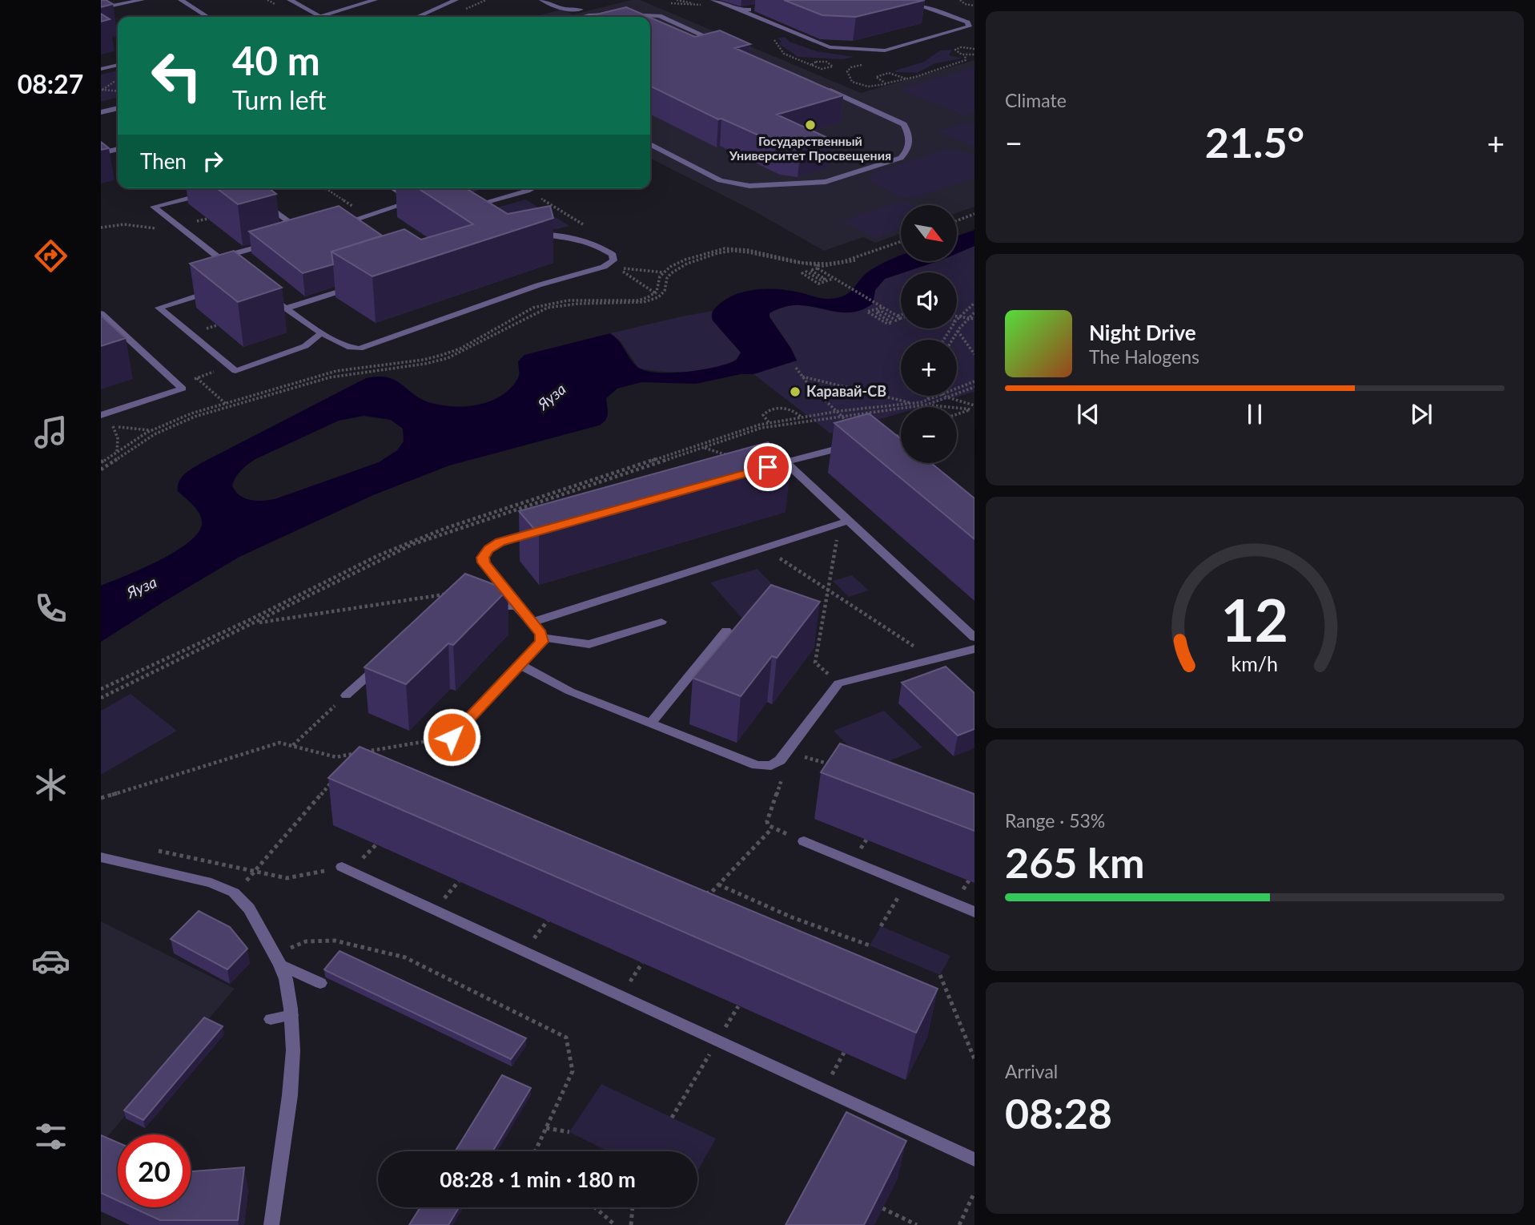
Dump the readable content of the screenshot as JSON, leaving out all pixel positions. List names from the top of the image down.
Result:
{
  "water": ["Яуза"],
  "places": ["Государственный Университет Просвещения", "Каравай-СВ"],
  "north": "bottom right",
  "page": {
    "tabs": "08:27",
    "tile": [
      "Climate",
      ["Range · 53%", "265 km"],
      ["Arrival", "08:28"]
    ],
    "turn": ["40 m", "Turn left"],
    "heat": ["−", "21.5°", "+"],
    "then": "Then",
    "map_buttons": ["+", "−"],
    "song": ["Night Drive", "The Halogens"],
    "limit": "20",
    "trip": "08:28 · 1 min · 180 m",
    "gauge": ["12", "km/h"]
  }
}
